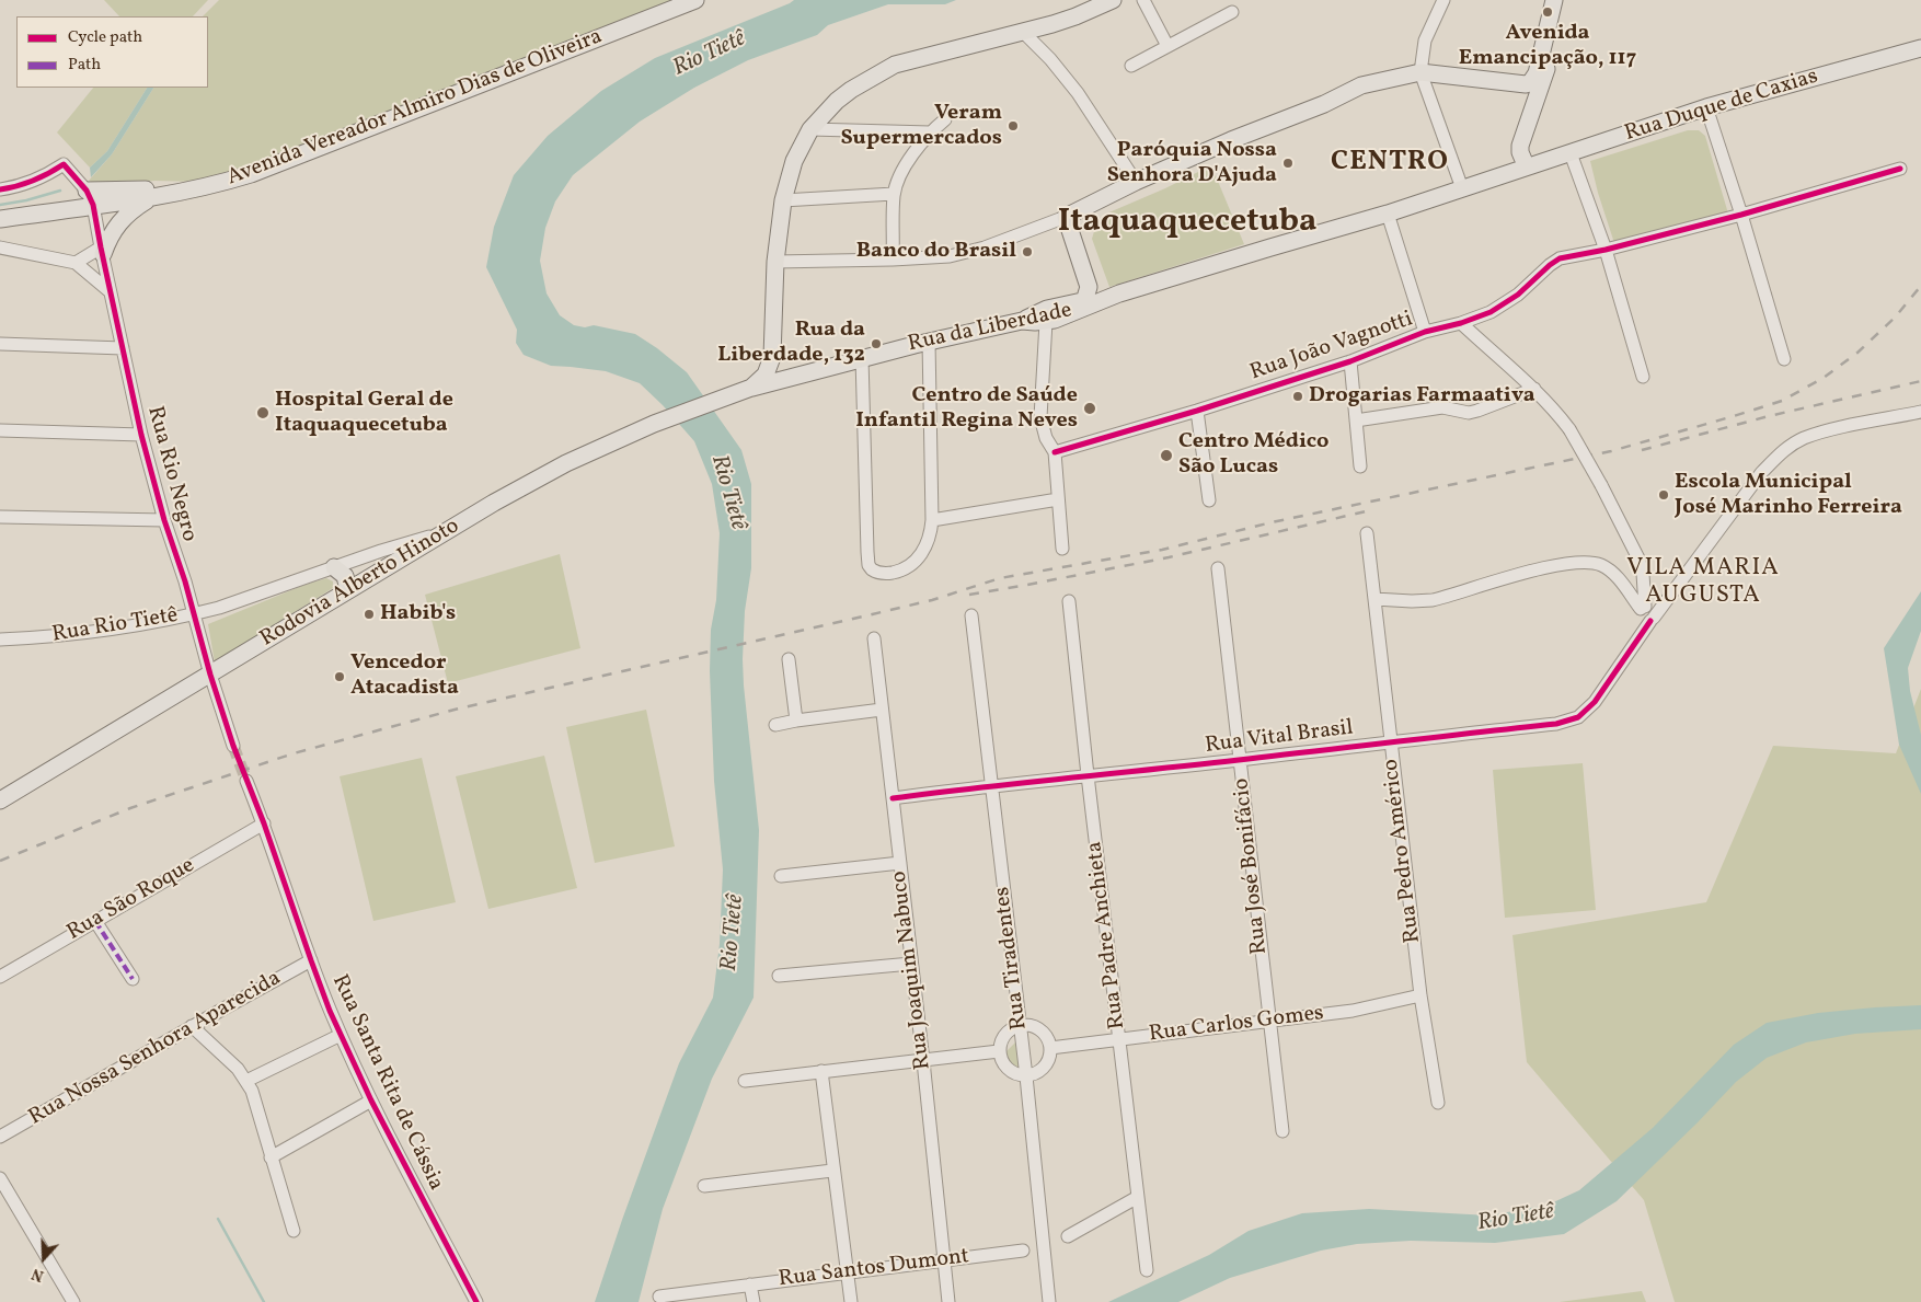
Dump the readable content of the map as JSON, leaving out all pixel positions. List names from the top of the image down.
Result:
{
  "streets": {
    "main road": [
      "Rua Duque de Caxias",
      "Avenida Vereador Almiro Dias de Oliveira",
      "Rua da Liberdade",
      "Rodovia Alberto Hinoto"
    ],
    "street": [
      "Rua João Vagnotti",
      "Rua Rio Negro",
      "Rua Rio Tietê",
      "Rua Vital Brasil",
      "Rua Pedro Américo",
      "Rua José Bonifácio",
      "Rua São Roque",
      "Rua Padre Anchieta",
      "Rua Tiradentes",
      "Rua Joaquim Nabuco",
      "Rua Carlos Gomes",
      "Rua Nossa Senhora Aparecida",
      "Rua Santa Rita de Cássia",
      "Rua Santos Dumont"
    ]
  },
  "crossings": [
    ["Rua Duque de Caxias", "Rua da Liberdade"],
    ["Avenida Vereador Almiro Dias de Oliveira", "Rua Rio Negro"],
    ["Rua da Liberdade", "Rodovia Alberto Hinoto"],
    ["Rua Rio Negro", "Rodovia Alberto Hinoto"],
    ["Rua Rio Negro", "Rua Rio Tietê"],
    ["Rodovia Alberto Hinoto", "Rua Rio Tietê"],
    ["Rua Vital Brasil", "Rua Pedro Américo"],
    ["Rua Vital Brasil", "Rua José Bonifácio"],
    ["Rua Vital Brasil", "Rua Padre Anchieta"],
    ["Rua Vital Brasil", "Rua Tiradentes"],
    ["Rua Vital Brasil", "Rua Joaquim Nabuco"],
    ["Rua Pedro Américo", "Rua Carlos Gomes"],
    ["Rua José Bonifácio", "Rua Carlos Gomes"],
    ["Rua São Roque", "Rua Santa Rita de Cássia"],
    ["Rua Padre Anchieta", "Rua Carlos Gomes"],
    ["Rua Joaquim Nabuco", "Rua Santos Dumont"],
    ["Rua Nossa Senhora Aparecida", "Rua Santa Rita de Cássia"]
  ],
  "districts": ["CENTRO", "Itaquaquecetuba", "VILA MARIA AUGUSTA"],
  "water": ["Rio Tietê"],
  "places": [
    "Avenida Emancipação, 117",
    "Veram Supermercados",
    "Paróquia Nossa Senhora D'Ajuda",
    "Banco do Brasil",
    "Rua da Liberdade, 132",
    "Drogarias Farmaativa",
    "Centro de Saúde Infantil Regina Neves",
    "Hospital Geral de Itaquaquecetuba",
    "Centro Médico São Lucas",
    "Escola Municipal José Marinho Ferreira",
    "Habib's",
    "Vencedor Atacadista"
  ],
  "legend": ["Cycle path", "Path"],
  "north": "bottom"
}
